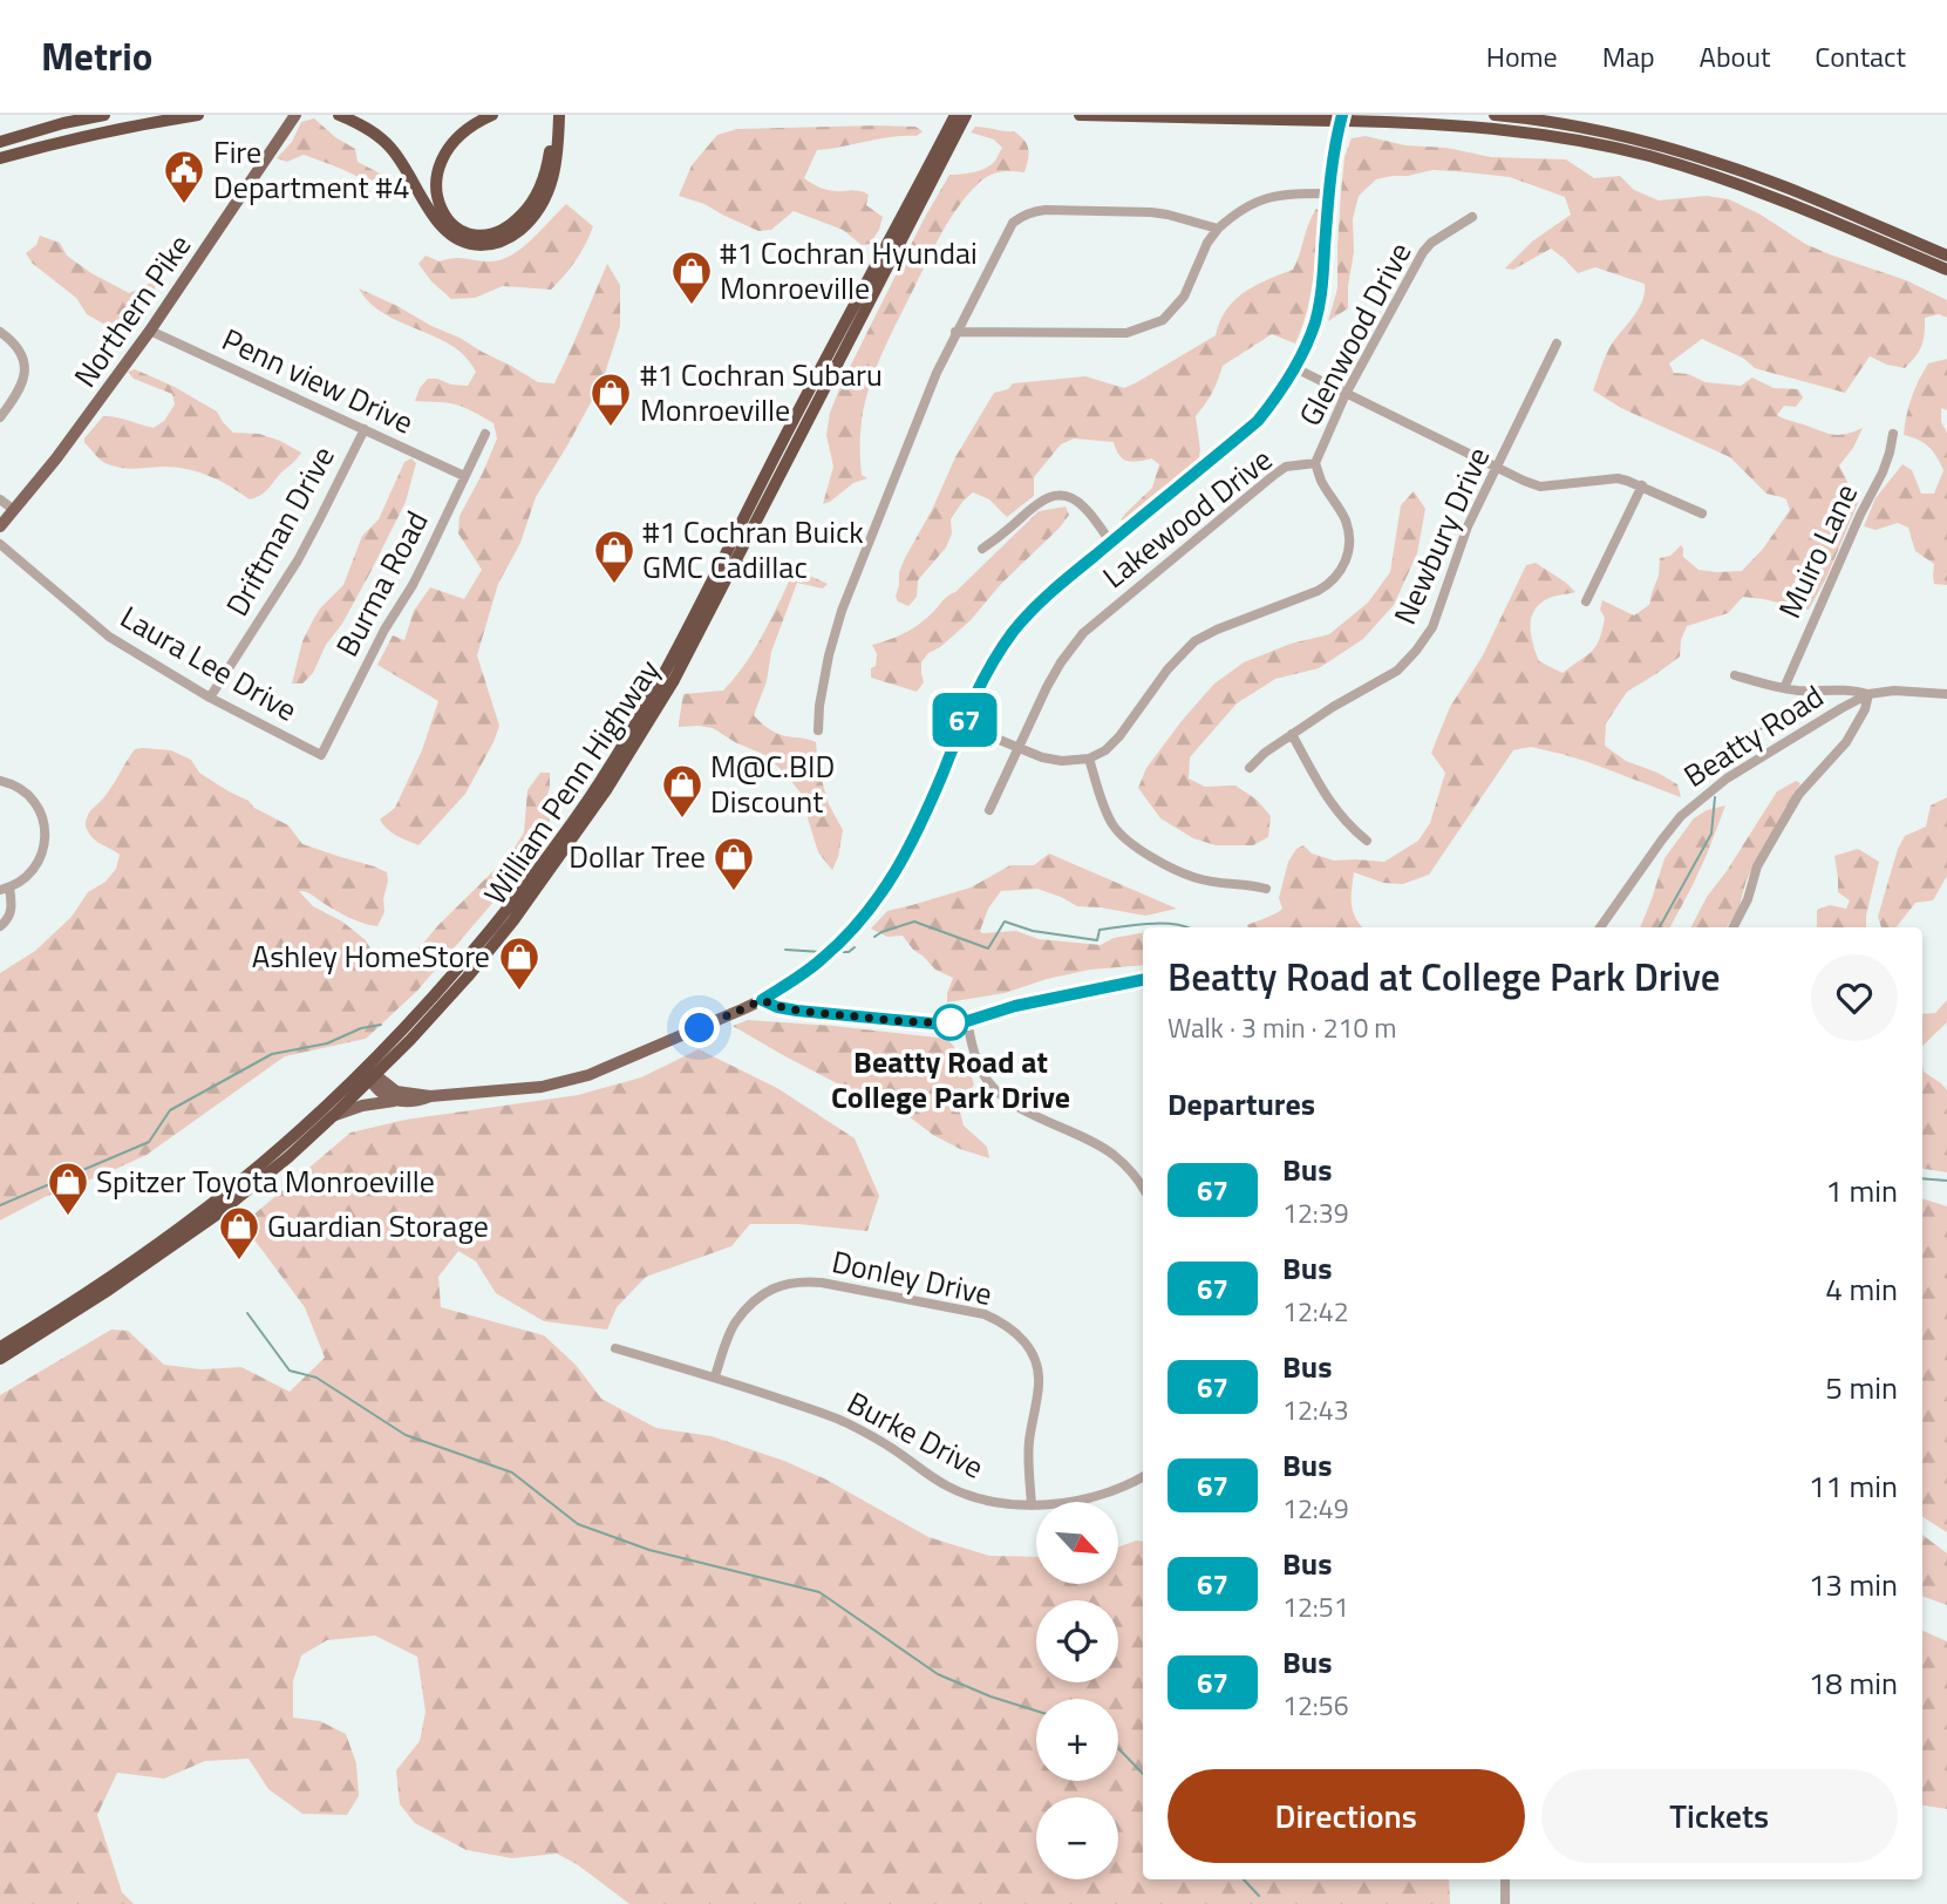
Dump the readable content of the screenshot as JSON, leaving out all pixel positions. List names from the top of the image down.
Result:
{
  "streets": {
    "highway": ["William Penn Highway"],
    "main road": ["Northern Pike"],
    "street": [
      "Glenwood Drive",
      "Penn view Drive",
      "Lakewood Drive",
      "Driftman Drive",
      "Newbury Drive",
      "Muiro Lane",
      "Burma Road",
      "Laura Lee Drive",
      "Beatty Road",
      "Donley Drive",
      "Burke Drive"
    ]
  },
  "crossings": [
    ["Northern Pike", "Penn view Drive"],
    ["Glenwood Drive", "Lakewood Drive"],
    ["Penn view Drive", "Driftman Drive"],
    ["Penn view Drive", "Burma Road"],
    ["Driftman Drive", "Laura Lee Drive"],
    ["Burma Road", "Laura Lee Drive"],
    ["Donley Drive", "Burke Drive"]
  ],
  "places": {
    "public building": ["Fire Department #4"],
    "shop": [
      "#1 Cochran Hyundai Monroeville",
      "#1 Cochran Subaru Monroeville",
      "#1 Cochran Buick GMC Cadillac",
      "M@C.BID Discount",
      "Dollar Tree",
      "Ashley HomeStore",
      "Spitzer Toyota Monroeville",
      "Guardian Storage"
    ],
    "other": ["Beatty Road at College Park Drive"]
  },
  "lines": ["bus line 67"],
  "north": "bottom right",
  "page": {
    "header": "Metrio",
    "nav": [
      "Home",
      "Map",
      "About",
      "Contact"
    ],
    "on_map": "67",
    "heading": [
      ["Beatty Road at College Park Drive", "Walk · 3 min · 210 m"],
      "Departures"
    ],
    "list": [
      {
        "mark": "67",
        "name": "Bus",
        "note": "12:39",
        "value": "1 min"
      },
      {
        "mark": "67",
        "name": "Bus",
        "note": "12:42",
        "value": "4 min"
      },
      {
        "mark": "67",
        "name": "Bus",
        "note": "12:43",
        "value": "5 min"
      },
      {
        "mark": "67",
        "name": "Bus",
        "note": "12:49",
        "value": "11 min"
      },
      {
        "mark": "67",
        "name": "Bus",
        "note": "12:51",
        "value": "13 min"
      },
      {
        "mark": "67",
        "name": "Bus",
        "note": "12:56",
        "value": "18 min"
      }
    ],
    "map_buttons": ["+", "−"],
    "buttons": ["Directions", "Tickets"]
  }
}
